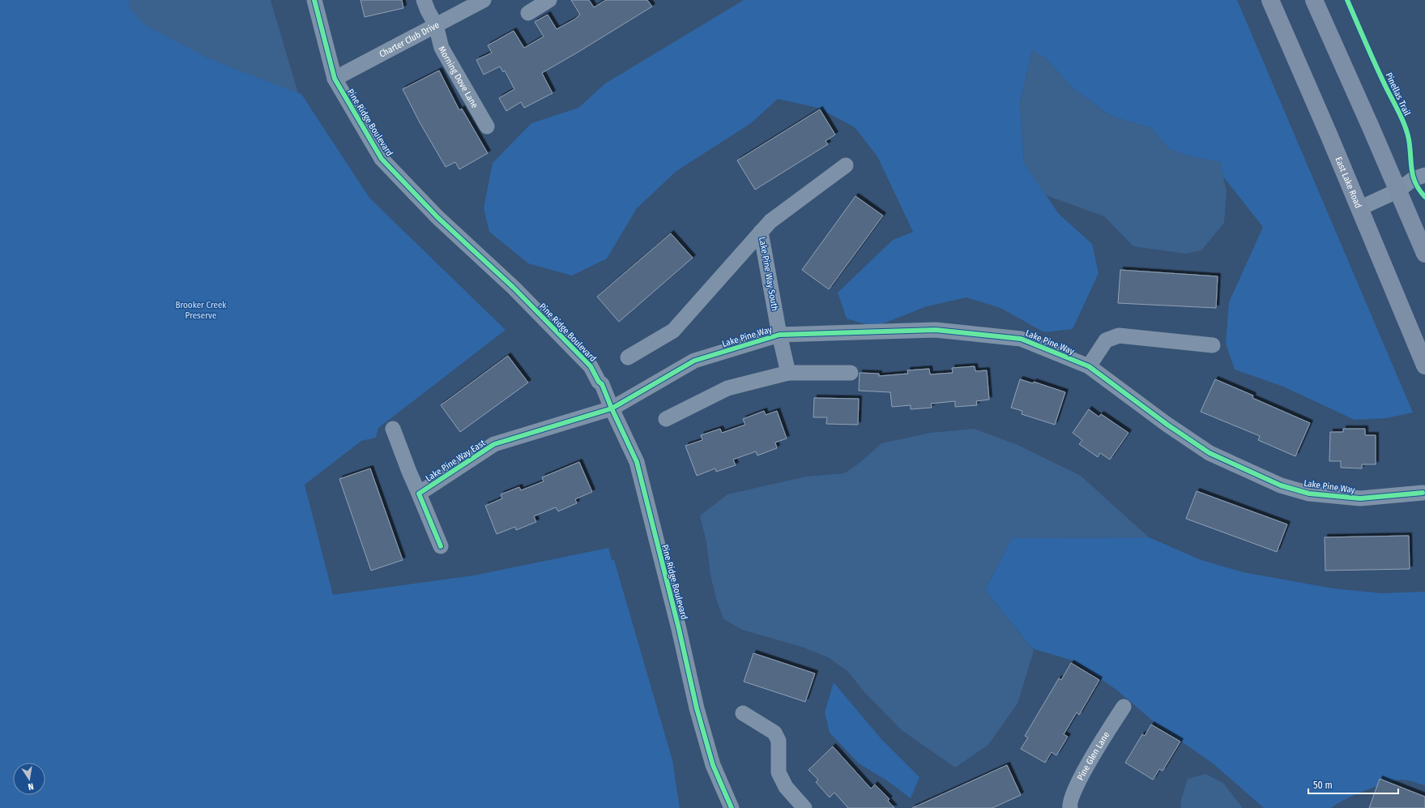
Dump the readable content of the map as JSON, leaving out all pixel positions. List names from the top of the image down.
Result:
{
  "streets": {
    "main road": ["East Lake Road"],
    "street": [
      "Charter Club Drive",
      "Morning Dove Lane",
      "Pine Ridge Boulevard",
      "Lake Pine Way South",
      "Lake Pine Way",
      "Lake Pine Way East",
      "Pine Glen Lane"
    ],
    "cycle path": ["Pinellas Trail"]
  },
  "crossings": [
    ["Charter Club Drive", "Morning Dove Lane"],
    ["Charter Club Drive", "Pine Ridge Boulevard"],
    ["Pine Ridge Boulevard", "Lake Pine Way"],
    ["Pine Ridge Boulevard", "Lake Pine Way East"],
    ["Lake Pine Way South", "Lake Pine Way"],
    ["Lake Pine Way", "Lake Pine Way East"]
  ],
  "parks": ["Brooker Creek Preserve"],
  "scale_bar": "50 m",
  "north": "bottom"
}
